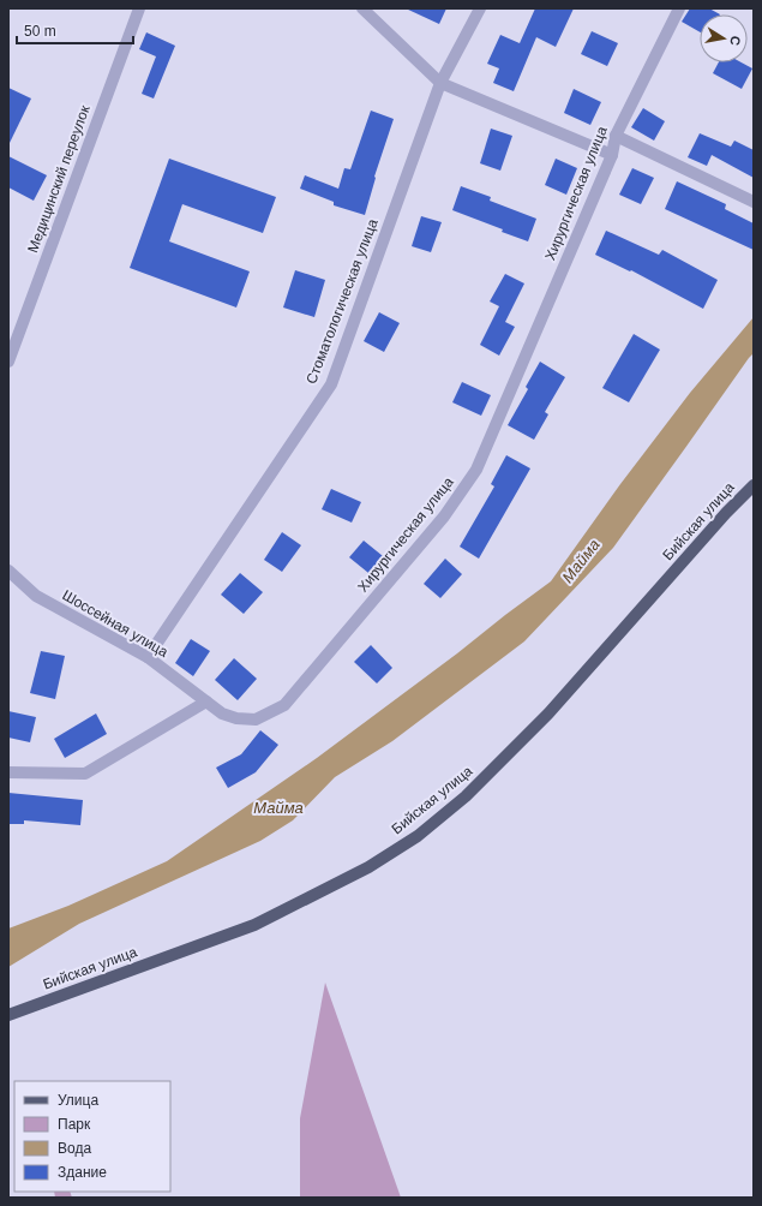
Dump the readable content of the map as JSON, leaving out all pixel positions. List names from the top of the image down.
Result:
{
  "streets": {
    "main road": ["Бийская улица"],
    "street": [
      "Медицинский переулок",
      "Хирургическая улица",
      "Стоматологическая улица",
      "Шоссейная улица"
    ]
  },
  "crossings": [
    ["Хирургическая улица", "Шоссейная улица"],
    ["Стоматологическая улица", "Шоссейная улица"]
  ],
  "water": ["Майма"],
  "legend": [
    "Улица",
    "Парк",
    "Вода",
    "Здание"
  ],
  "scale_bar": "50 m",
  "north": "right"
}
